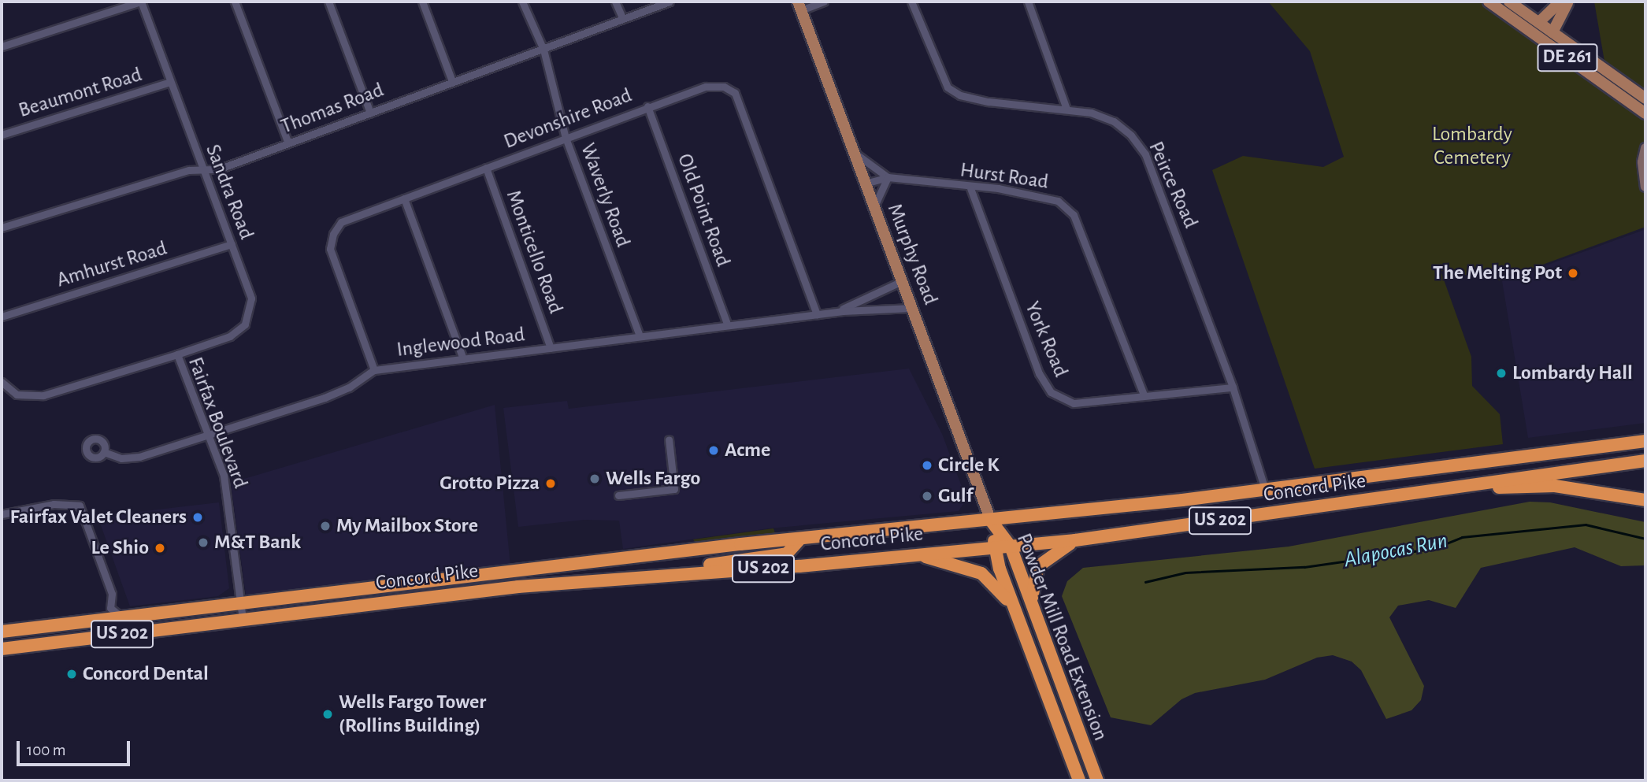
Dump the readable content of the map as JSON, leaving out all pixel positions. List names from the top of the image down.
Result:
{
  "streets": {
    "highway": ["Concord Pike", "US 202", "Powder Mill Road Extension"],
    "main road": ["DE 261", "Murphy Road"],
    "street": [
      "Beaumont Road",
      "Thomas Road",
      "Devonshire Road",
      "Hurst Road",
      "Peirce Road",
      "Sandra Road",
      "Waverly Road",
      "Old Point Road",
      "Monticello Road",
      "Amhurst Road",
      "York Road",
      "Inglewood Road",
      "Fairfax Boulevard"
    ]
  },
  "crossings": [
    ["Beaumont Road", "Sandra Road"],
    ["Thomas Road", "Sandra Road"],
    ["Thomas Road", "Waverly Road"],
    ["Devonshire Road", "Waverly Road"],
    ["Devonshire Road", "Old Point Road"],
    ["Devonshire Road", "Monticello Road"],
    ["Devonshire Road", "Inglewood Road"],
    ["Hurst Road", "Murphy Road"],
    ["Hurst Road", "York Road"],
    ["Peirce Road", "York Road"],
    ["Peirce Road", "Concord Pike"],
    ["Sandra Road", "Amhurst Road"],
    ["Sandra Road", "Fairfax Boulevard"],
    ["Waverly Road", "Inglewood Road"],
    ["Old Point Road", "Inglewood Road"],
    ["Monticello Road", "Inglewood Road"],
    ["Murphy Road", "Inglewood Road"],
    ["Murphy Road", "Concord Pike"],
    ["Murphy Road", "Powder Mill Road Extension"],
    ["Inglewood Road", "Fairfax Boulevard"],
    ["Fairfax Boulevard", "Concord Pike"],
    ["Concord Pike", "Powder Mill Road Extension"]
  ],
  "water": ["Alapocas Run"],
  "parks": ["Lombardy Cemetery"],
  "places": [
    "The Melting Pot",
    "Lombardy Hall",
    "Acme",
    "Circle K",
    "Wells Fargo",
    "Grotto Pizza",
    "Gulf",
    "Fairfax Valet Cleaners",
    "My Mailbox Store",
    "M&T Bank",
    "Le Shio",
    "Concord Dental",
    "Wells Fargo Tower (Rollins Building)"
  ],
  "scale_bar": "100 m"
}
